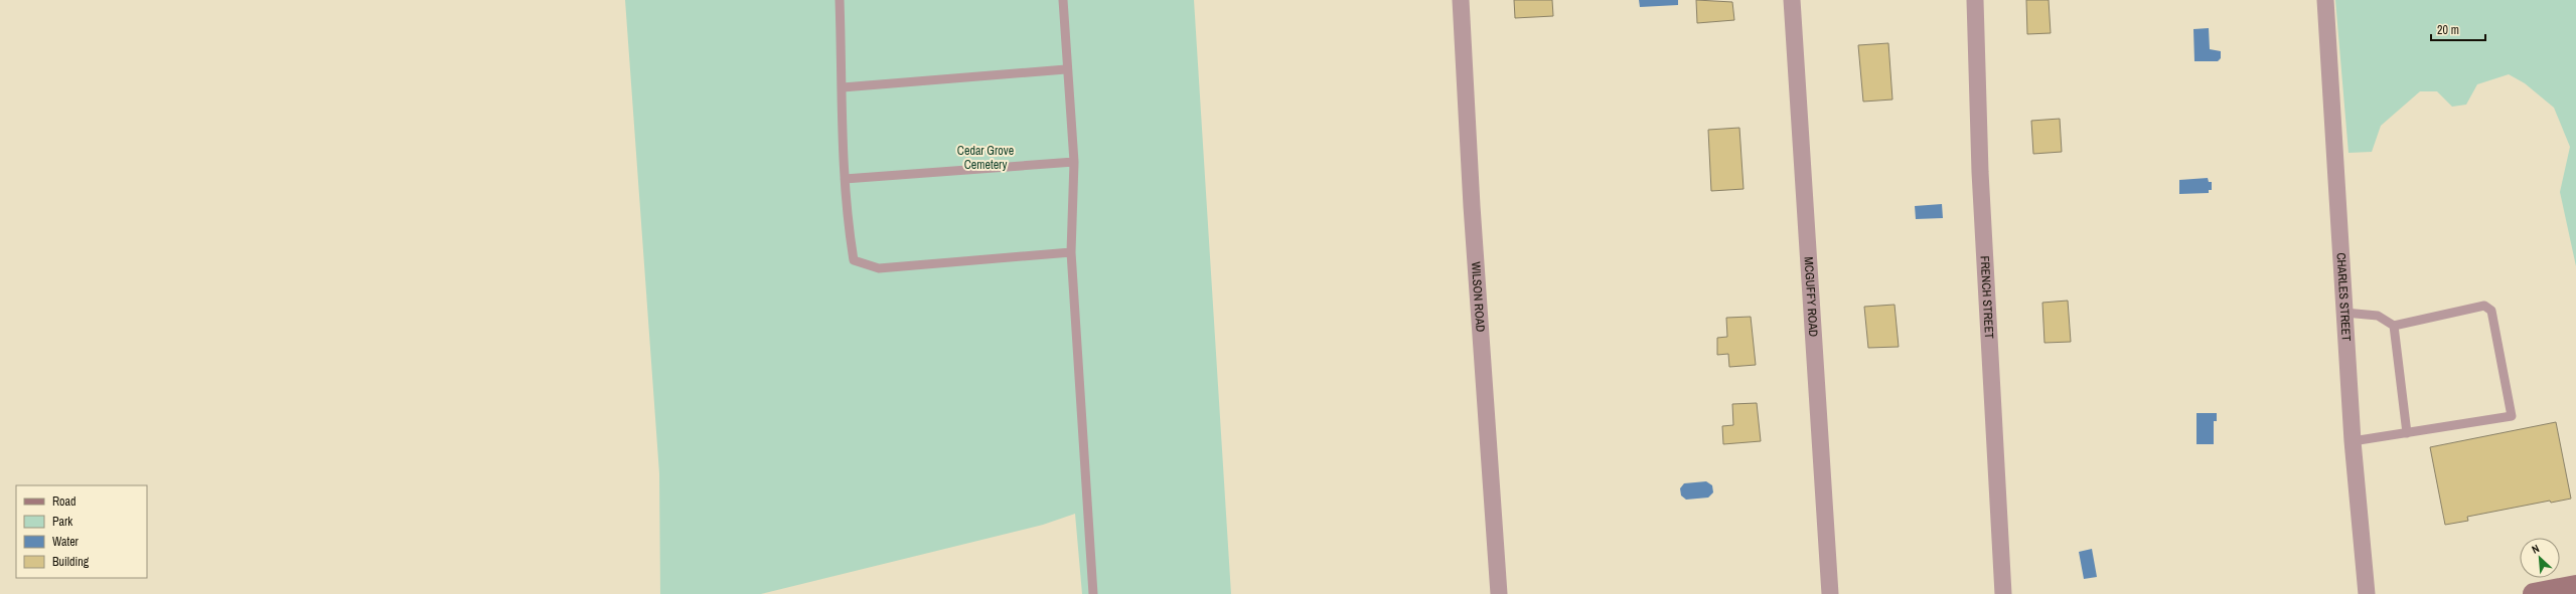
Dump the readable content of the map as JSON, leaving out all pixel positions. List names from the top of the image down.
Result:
{
  "streets": {
    "street": [
      "MCGUFFY ROAD",
      "WILSON ROAD",
      "FRENCH STREET",
      "CHARLES STREET"
    ]
  },
  "parks": ["Cedar Grove Cemetery"],
  "legend": [
    "Road",
    "Park",
    "Water",
    "Building"
  ],
  "scale_bar": "20 m",
  "north": "top left"
}
